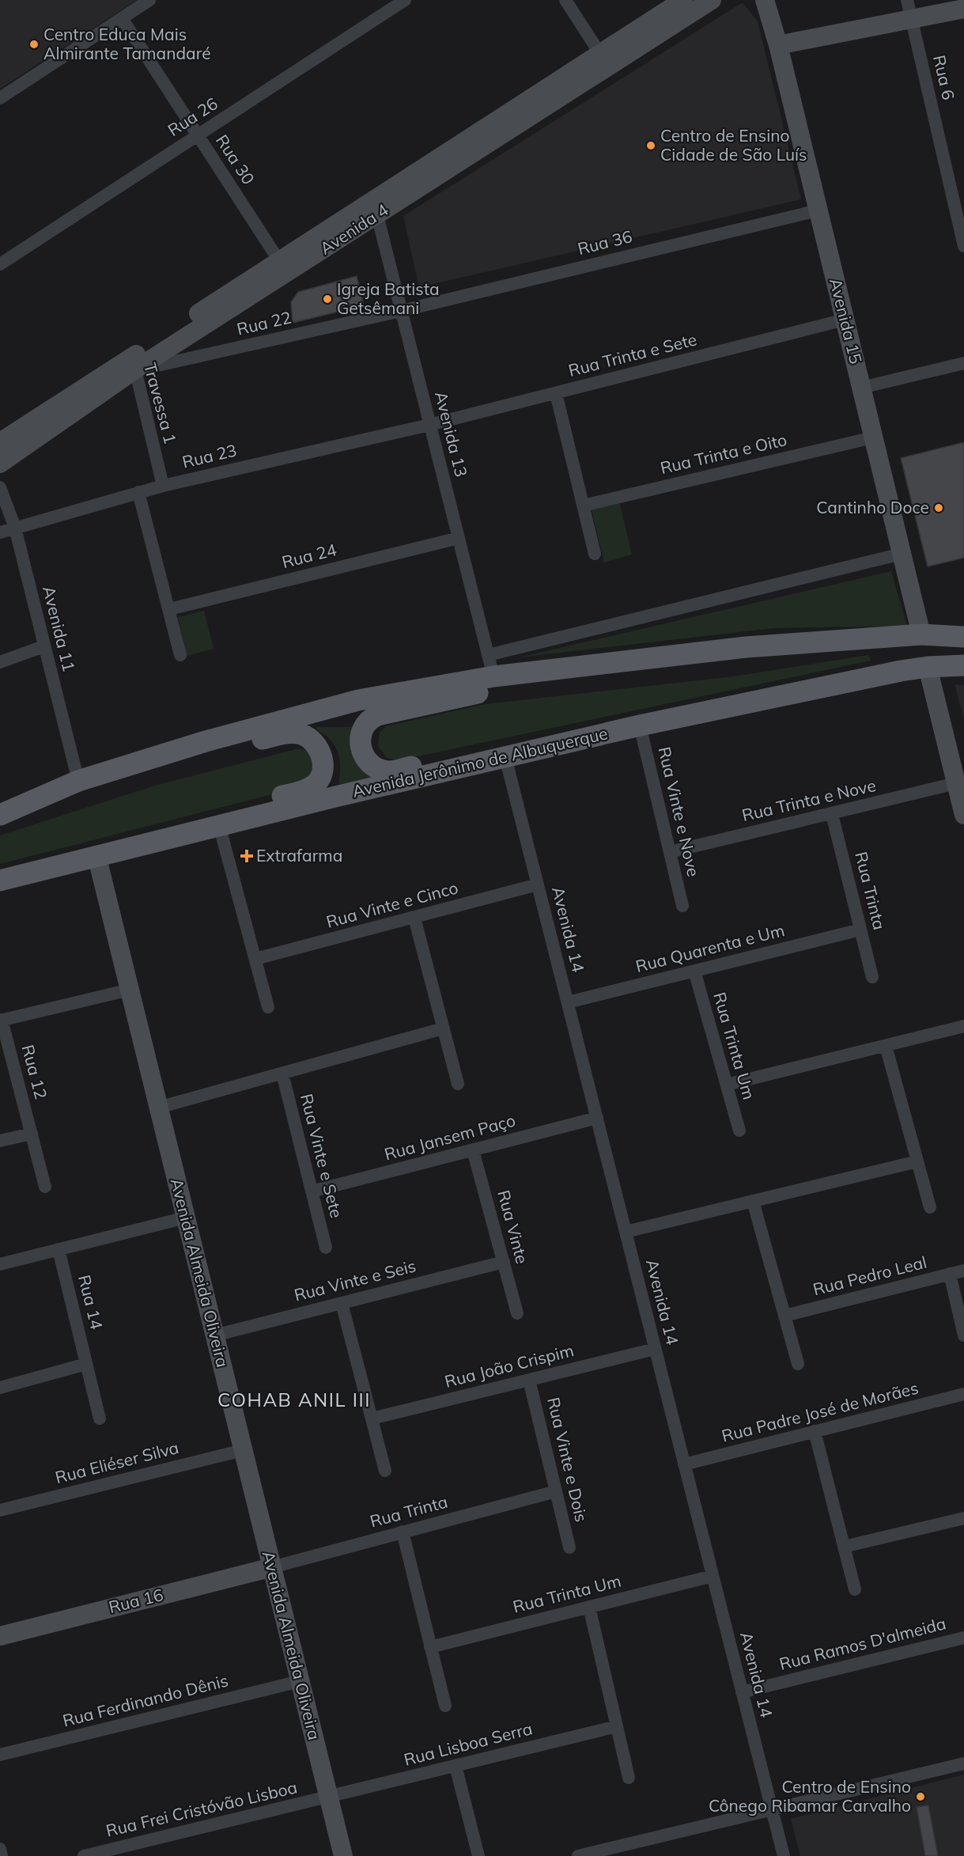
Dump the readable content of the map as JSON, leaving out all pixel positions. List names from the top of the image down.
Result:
{
  "streets": {
    "main road": ["Avenida Jerônimo de Albuquerque"],
    "street": [
      "Rua 6",
      "Rua 26",
      "Rua 30",
      "Avenida 4",
      "Rua 36",
      "Avenida 15",
      "Rua 22",
      "Rua Trinta e Sete",
      "Travessa 1",
      "Avenida 13",
      "Rua Trinta e Oito",
      "Rua 23",
      "Rua 24",
      "Avenida 11",
      "Rua Trinta e Nove",
      "Rua Vinte e Nove",
      "Rua Trinta",
      "Rua Vinte e Cinco",
      "Avenida 14",
      "Rua Quarenta e Um",
      "Rua Trinta Um",
      "Rua 12",
      "Rua Jansem Paço",
      "Rua Vinte e Sete",
      "Rua Vinte",
      "Avenida Almeida Oliveira",
      "Rua Pedro Leal",
      "Rua Vinte e Seis",
      "Rua 14",
      "Rua João Crispim",
      "Rua Padre José de Morães",
      "Rua Vinte e Dois",
      "Rua Eliéser Silva",
      "Rua 16",
      "Rua Ramos D'almeida",
      "Rua Ferdinando Dênis",
      "Rua Lisboa Serra",
      "Rua Frei Cristóvão Lisboa"
    ]
  },
  "crossings": [
    ["Rua 26", "Rua 30"],
    ["Rua 30", "Avenida 4"],
    ["Avenida 4", "Rua 22"],
    ["Avenida 4", "Travessa 1"],
    ["Avenida 4", "Avenida 13"],
    ["Rua 36", "Avenida 15"],
    ["Rua 36", "Rua 22"],
    ["Rua 36", "Avenida 13"],
    ["Avenida 15", "Rua Trinta e Sete"],
    ["Avenida 15", "Rua Trinta e Oito"],
    ["Rua 22", "Travessa 1"],
    ["Rua 22", "Avenida 13"],
    ["Rua Trinta e Sete", "Avenida 13"],
    ["Rua Trinta e Sete", "Rua 23"],
    ["Travessa 1", "Rua 23"],
    ["Avenida 13", "Rua 23"],
    ["Avenida 13", "Rua 24"],
    ["Rua 23", "Avenida 11"],
    ["Avenida Jerônimo de Albuquerque", "Rua Vinte e Nove"],
    ["Avenida Jerônimo de Albuquerque", "Avenida 14"],
    ["Avenida Jerônimo de Albuquerque", "Avenida Almeida Oliveira"],
    ["Rua Trinta e Nove", "Rua Vinte e Nove"],
    ["Rua Trinta e Nove", "Rua Trinta"],
    ["Rua Trinta", "Rua Quarenta e Um"],
    ["Rua Trinta", "Avenida Almeida Oliveira"],
    ["Rua Trinta", "Rua Vinte e Dois"],
    ["Rua Trinta", "Rua 16"],
    ["Rua Vinte e Cinco", "Avenida 14"],
    ["Avenida 14", "Rua Quarenta e Um"],
    ["Avenida 14", "Rua Trinta Um"],
    ["Avenida 14", "Rua Jansem Paço"],
    ["Avenida 14", "Rua João Crispim"],
    ["Avenida 14", "Rua Padre José de Morães"],
    ["Avenida 14", "Rua Ramos D'almeida"],
    ["Rua Quarenta e Um", "Rua Trinta Um"],
    ["Rua Jansem Paço", "Rua Vinte e Sete"],
    ["Rua Jansem Paço", "Rua Vinte"],
    ["Rua Vinte", "Rua Vinte e Seis"],
    ["Avenida Almeida Oliveira", "Rua Vinte e Seis"],
    ["Avenida Almeida Oliveira", "Rua Eliéser Silva"],
    ["Avenida Almeida Oliveira", "Rua 16"],
    ["Avenida Almeida Oliveira", "Rua Ferdinando Dênis"],
    ["Avenida Almeida Oliveira", "Rua Lisboa Serra"],
    ["Avenida Almeida Oliveira", "Rua Frei Cristóvão Lisboa"],
    ["Rua João Crispim", "Rua Vinte e Dois"],
    ["Rua Lisboa Serra", "Rua Frei Cristóvão Lisboa"]
  ],
  "districts": ["COHAB ANIL III"],
  "places": {
    "other": [
      "Centro Educa Mais Almirante Tamandaré",
      "Centro de Ensino Cidade de São Luís",
      "Igreja Batista Getsêmani",
      "Cantinho Doce",
      "Centro de Ensino Cônego Ribamar Carvalho"
    ],
    "health": ["Extrafarma"]
  }
}
